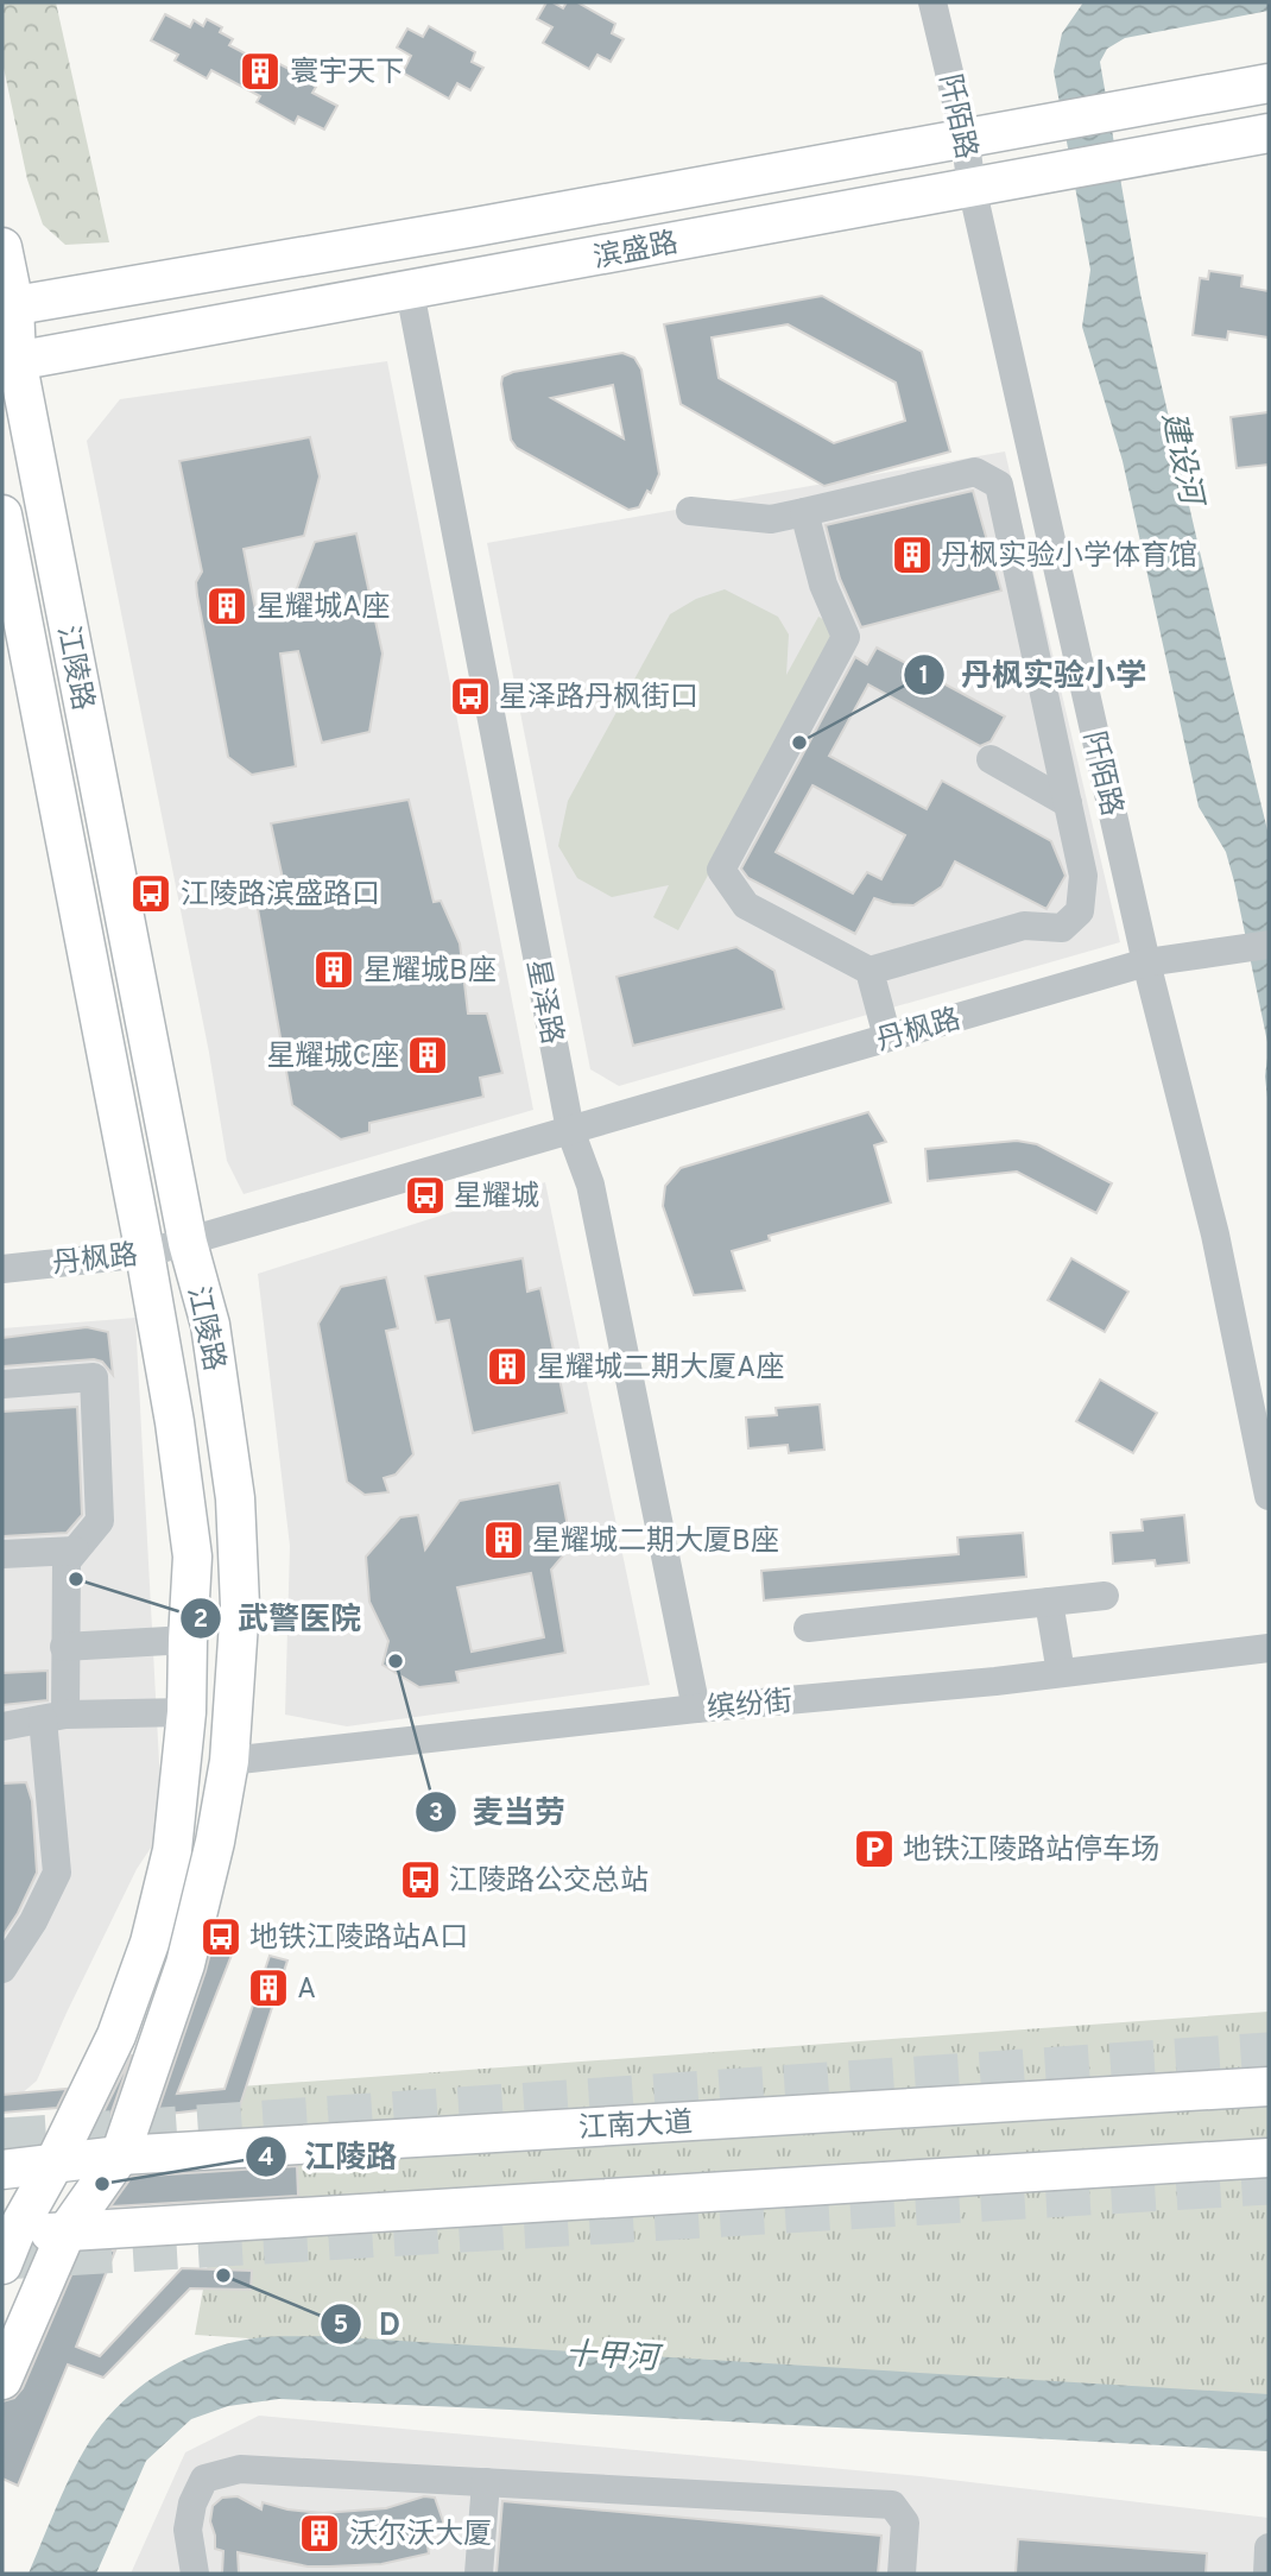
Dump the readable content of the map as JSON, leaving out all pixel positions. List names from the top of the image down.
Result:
{
  "streets": {
    "main road": ["滨盛路", "江陵路", "江南大道"],
    "street": [
      "阡陌路",
      "星泽路",
      "丹枫路",
      "缤纷街"
    ]
  },
  "crossings": [
    ["阡陌路", "滨盛路"],
    ["阡陌路", "丹枫路"],
    ["滨盛路", "江陵路"],
    ["滨盛路", "星泽路"],
    ["江陵路", "丹枫路"],
    ["江陵路", "缤纷街"],
    ["江陵路", "江南大道"],
    ["星泽路", "丹枫路"],
    ["星泽路", "缤纷街"]
  ],
  "water": ["建设河", "十甲河"],
  "places": {
    "building": [
      "寰宇天下",
      "丹枫实验小学体育馆",
      "星耀城A座",
      "星耀城B座",
      "星耀城C座",
      "星耀城二期大厦A座",
      "星耀城二期大厦B座",
      "A",
      "沃尔沃大厦"
    ],
    "bus stop": [
      "星泽路丹枫街口",
      "江陵路滨盛路口",
      "星耀城",
      "江陵路公交总站",
      "地铁江陵路站A口"
    ],
    "other": [
      "丹枫实验小学",
      "武警医院",
      "麦当劳",
      "江陵路",
      "D"
    ],
    "parking": ["地铁江陵路站停车场"]
  }
}
